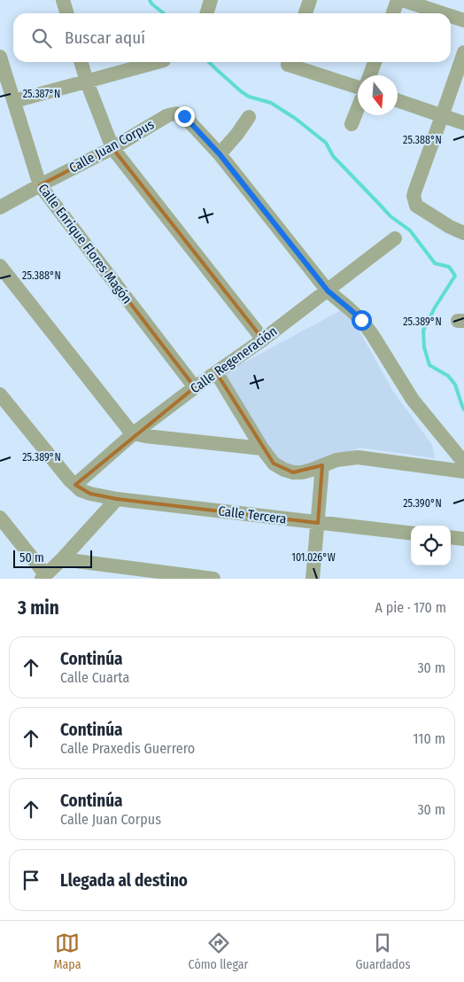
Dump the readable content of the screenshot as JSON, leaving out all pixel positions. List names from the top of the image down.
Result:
{
  "streets": {
    "street": [
      "Calle Juan Corpus",
      "Calle Enrique Flores Magón",
      "Calle Regeneración",
      "Calle Tercera"
    ]
  },
  "crossings": [
    ["Calle Juan Corpus", "Calle Enrique Flores Magón"],
    ["Calle Enrique Flores Magón", "Calle Regeneración"],
    ["Calle Regeneración", "Calle Tercera"]
  ],
  "scale_bar": "50 m",
  "north": "bottom",
  "page": {
    "search": "Buscar aquí",
    "scale": "50 m",
    "heading": ["3 min", "A pie · 170 m"],
    "list": [
      ["Continúa", "Calle Cuarta", "30 m"],
      ["Continúa", "Calle Praxedis Guerrero", "110 m"],
      ["Continúa", "Calle Juan Corpus", "30 m"],
      "Llegada al destino"
    ],
    "nav": ["Mapa", "Cómo llegar", "Guardados"]
  },
  "coordinates": [
    "25.387°N",
    "25.388°N",
    "25.389°N",
    "25.390°N",
    "101.026°W"
  ]
}
